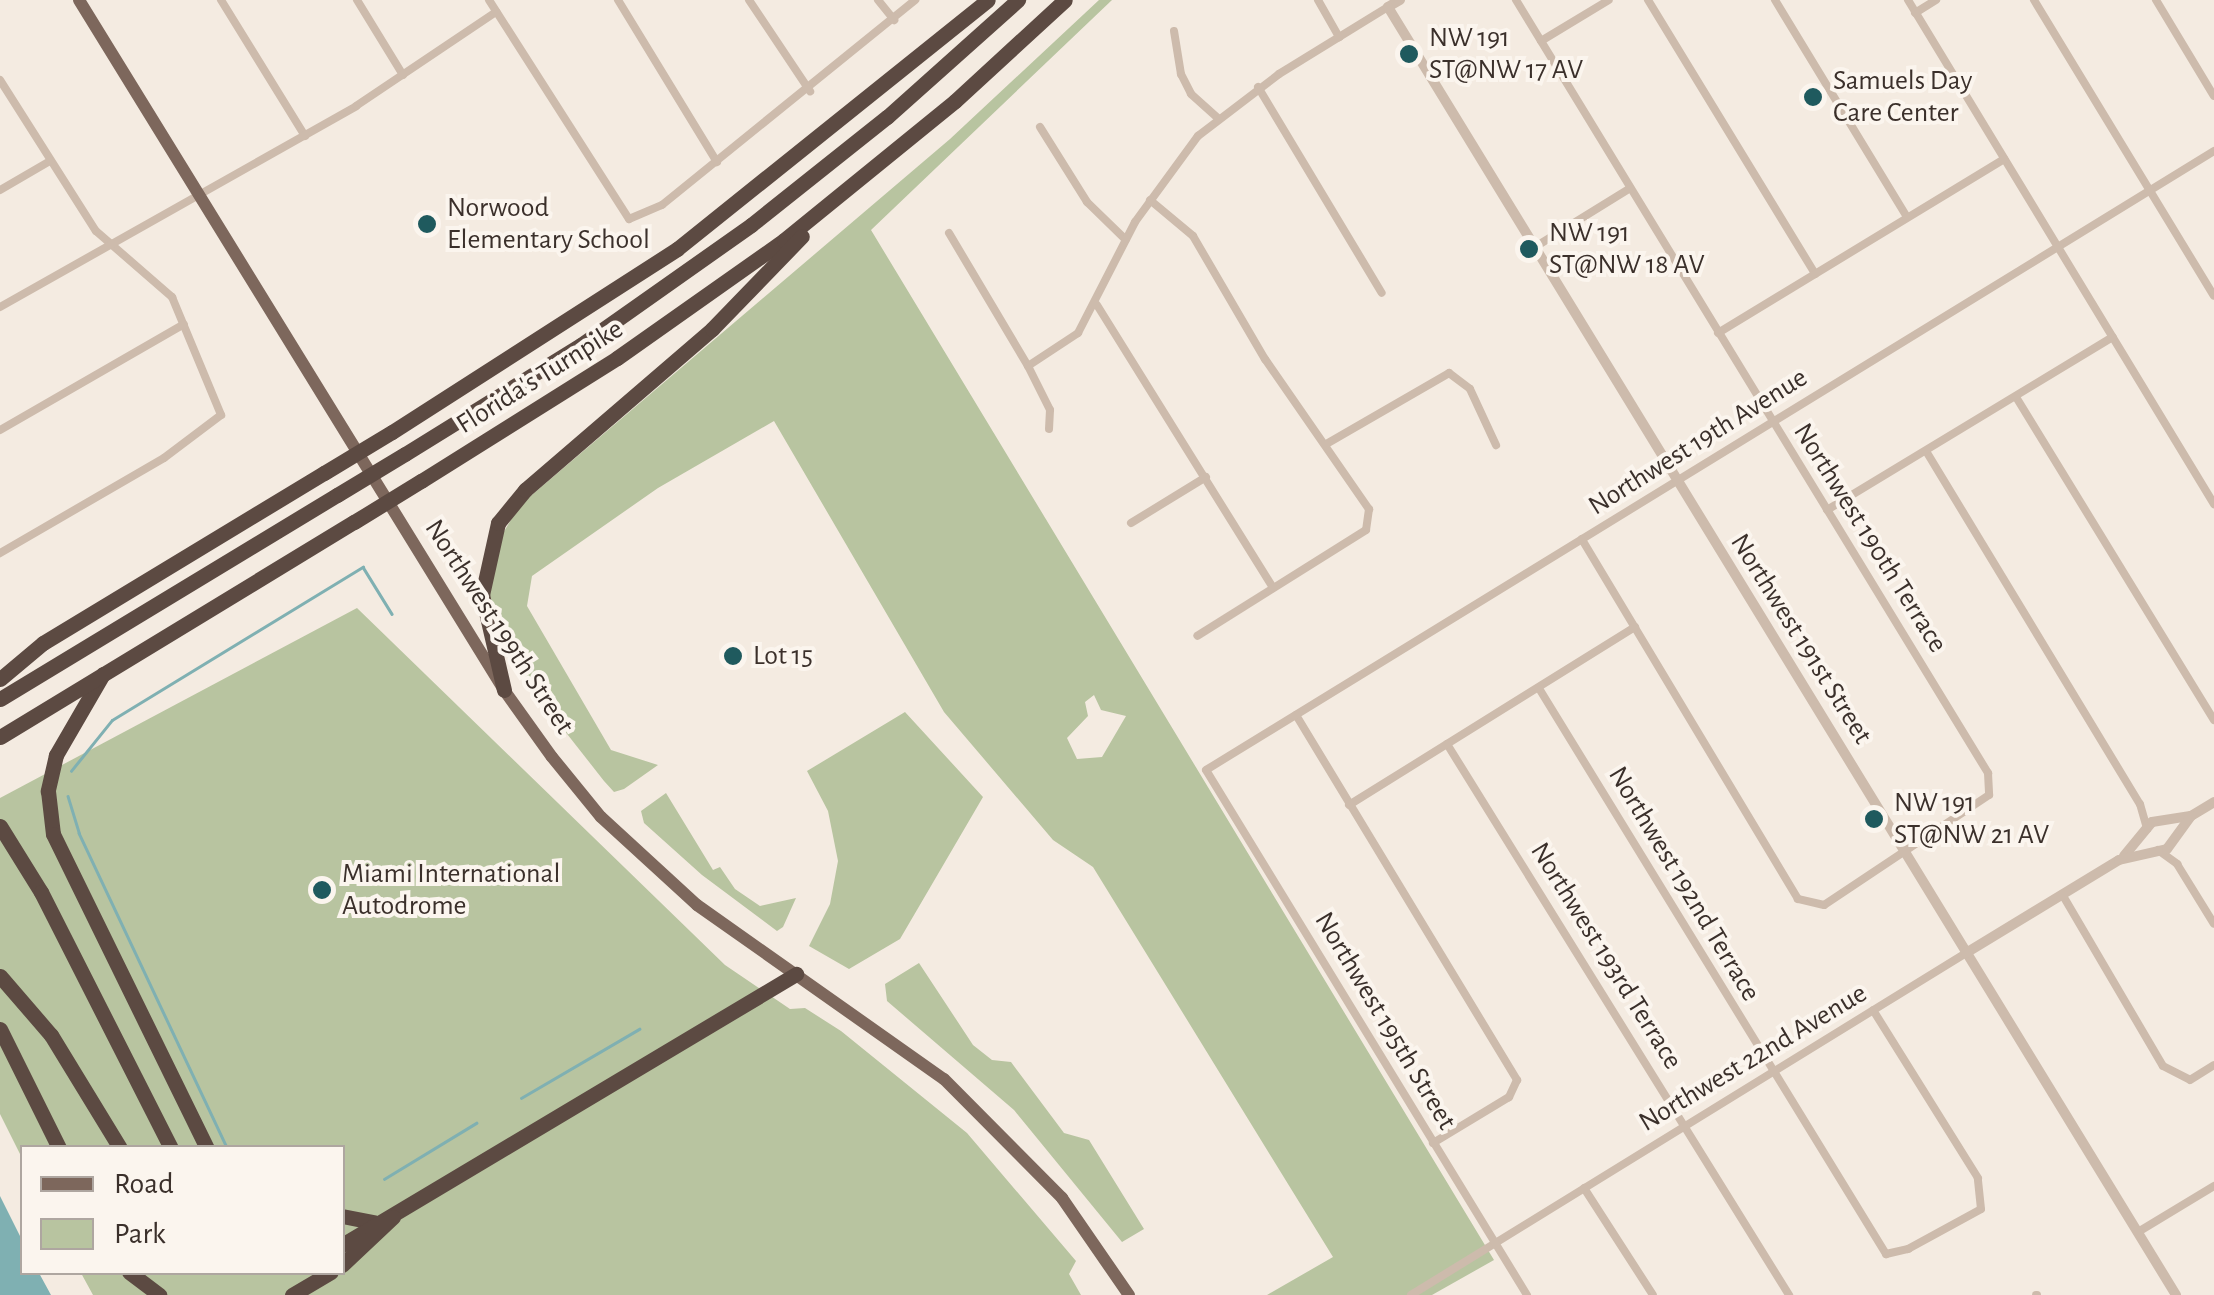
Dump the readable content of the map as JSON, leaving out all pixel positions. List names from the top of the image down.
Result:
{
  "streets": {
    "highway": ["Florida's Turnpike"],
    "main road": ["Northwest 199th Street"],
    "street": [
      "Northwest 19th Avenue",
      "Northwest 190th Terrace",
      "Northwest 191st Street",
      "Northwest 192nd Terrace",
      "Northwest 193rd Terrace",
      "Northwest 195th Street",
      "Northwest 22nd Avenue"
    ]
  },
  "crossings": [
    ["Northwest 19th Avenue", "Northwest 190th Terrace"],
    ["Northwest 19th Avenue", "Northwest 191st Street"],
    ["Northwest 19th Avenue", "Northwest 195th Street"],
    ["Northwest 190th Terrace", "Northwest 191st Street"],
    ["Northwest 191st Street", "Northwest 22nd Avenue"],
    ["Northwest 192nd Terrace", "Northwest 22nd Avenue"],
    ["Northwest 193rd Terrace", "Northwest 22nd Avenue"],
    ["Northwest 195th Street", "Northwest 22nd Avenue"]
  ],
  "places": [
    "NW 191 ST@NW 17 AV",
    "Samuels Day Care Center",
    "Norwood Elementary School",
    "NW 191 ST@NW 18 AV",
    "Lot 15",
    "NW 191 ST@NW 21 AV",
    "Miami International Autodrome"
  ],
  "legend": ["Road", "Park"]
}
